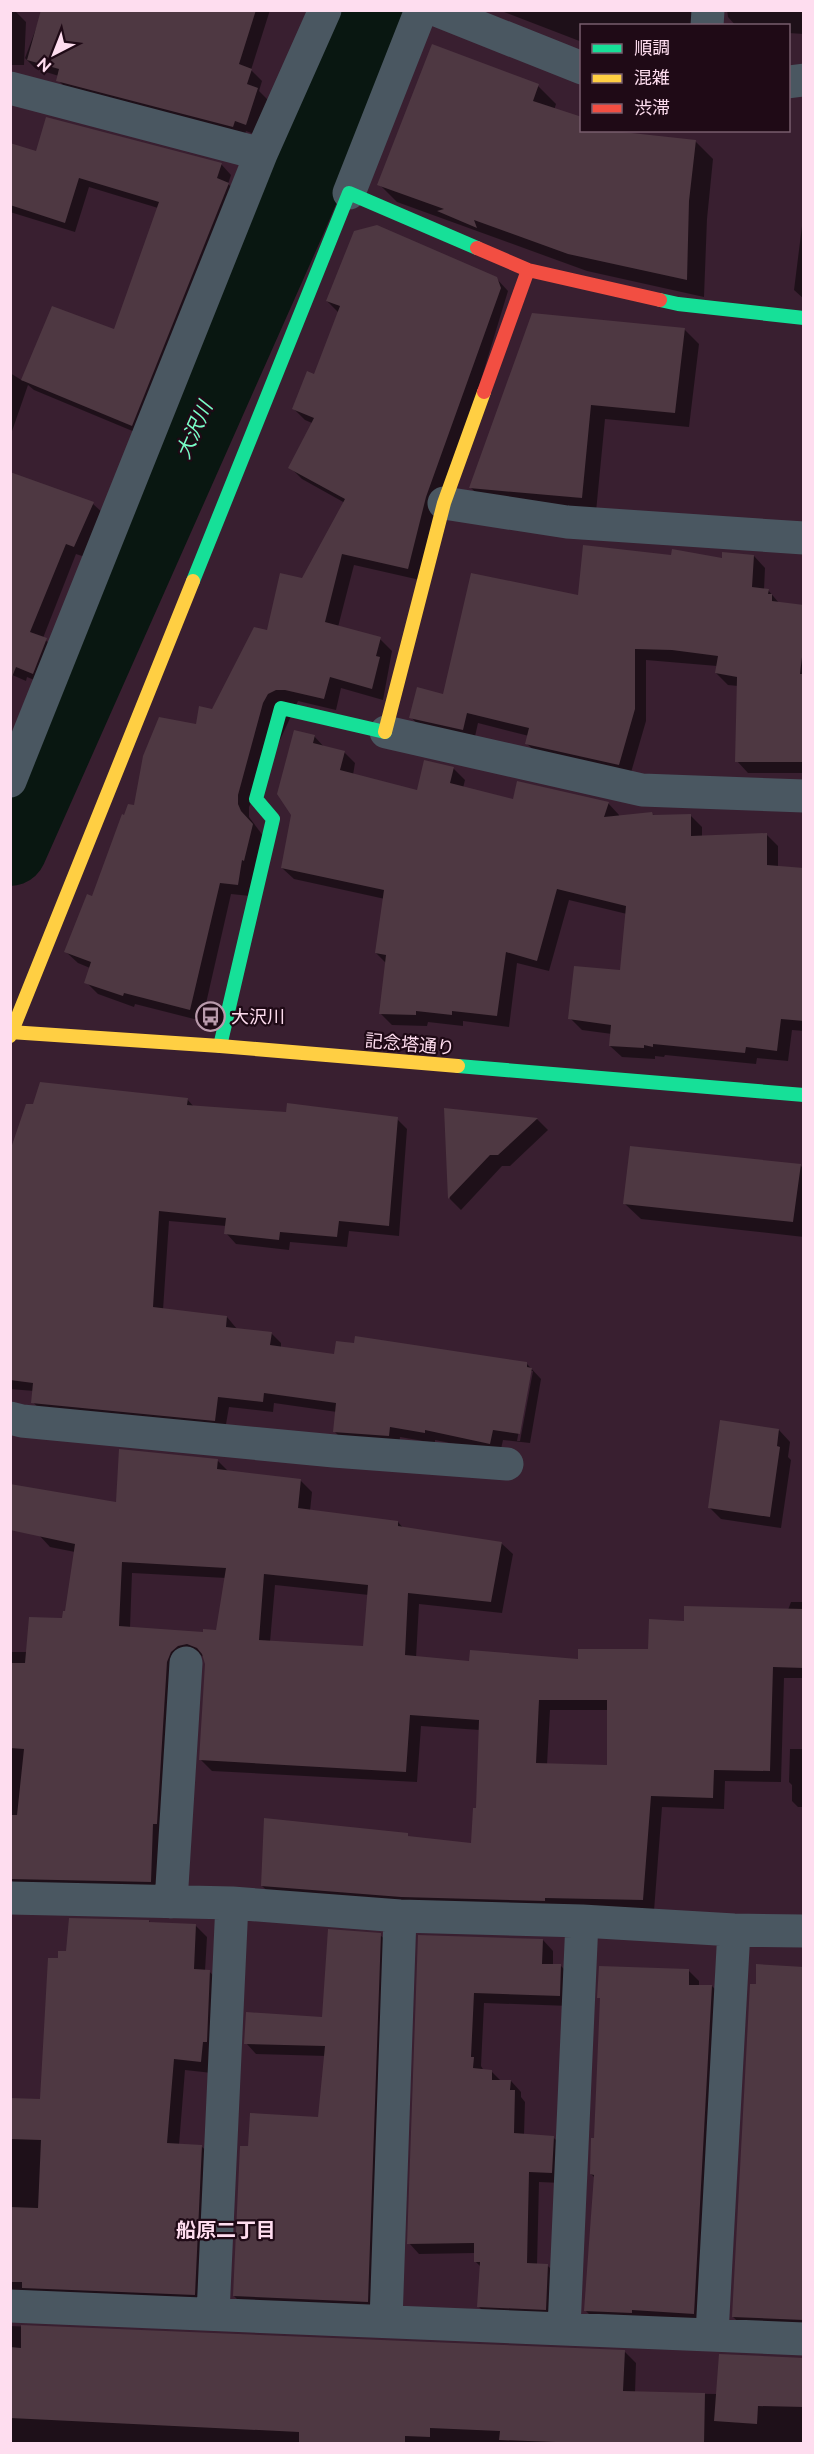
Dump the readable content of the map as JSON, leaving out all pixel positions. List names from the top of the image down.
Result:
{
  "streets": {
    "street": ["記念塔通り"]
  },
  "districts": ["船原二丁目"],
  "water": ["大沢川"],
  "places": {
    "bus stop": ["大沢川"]
  },
  "legend": ["順調", "混雑", "渋滞"],
  "north": "bottom left"
}
